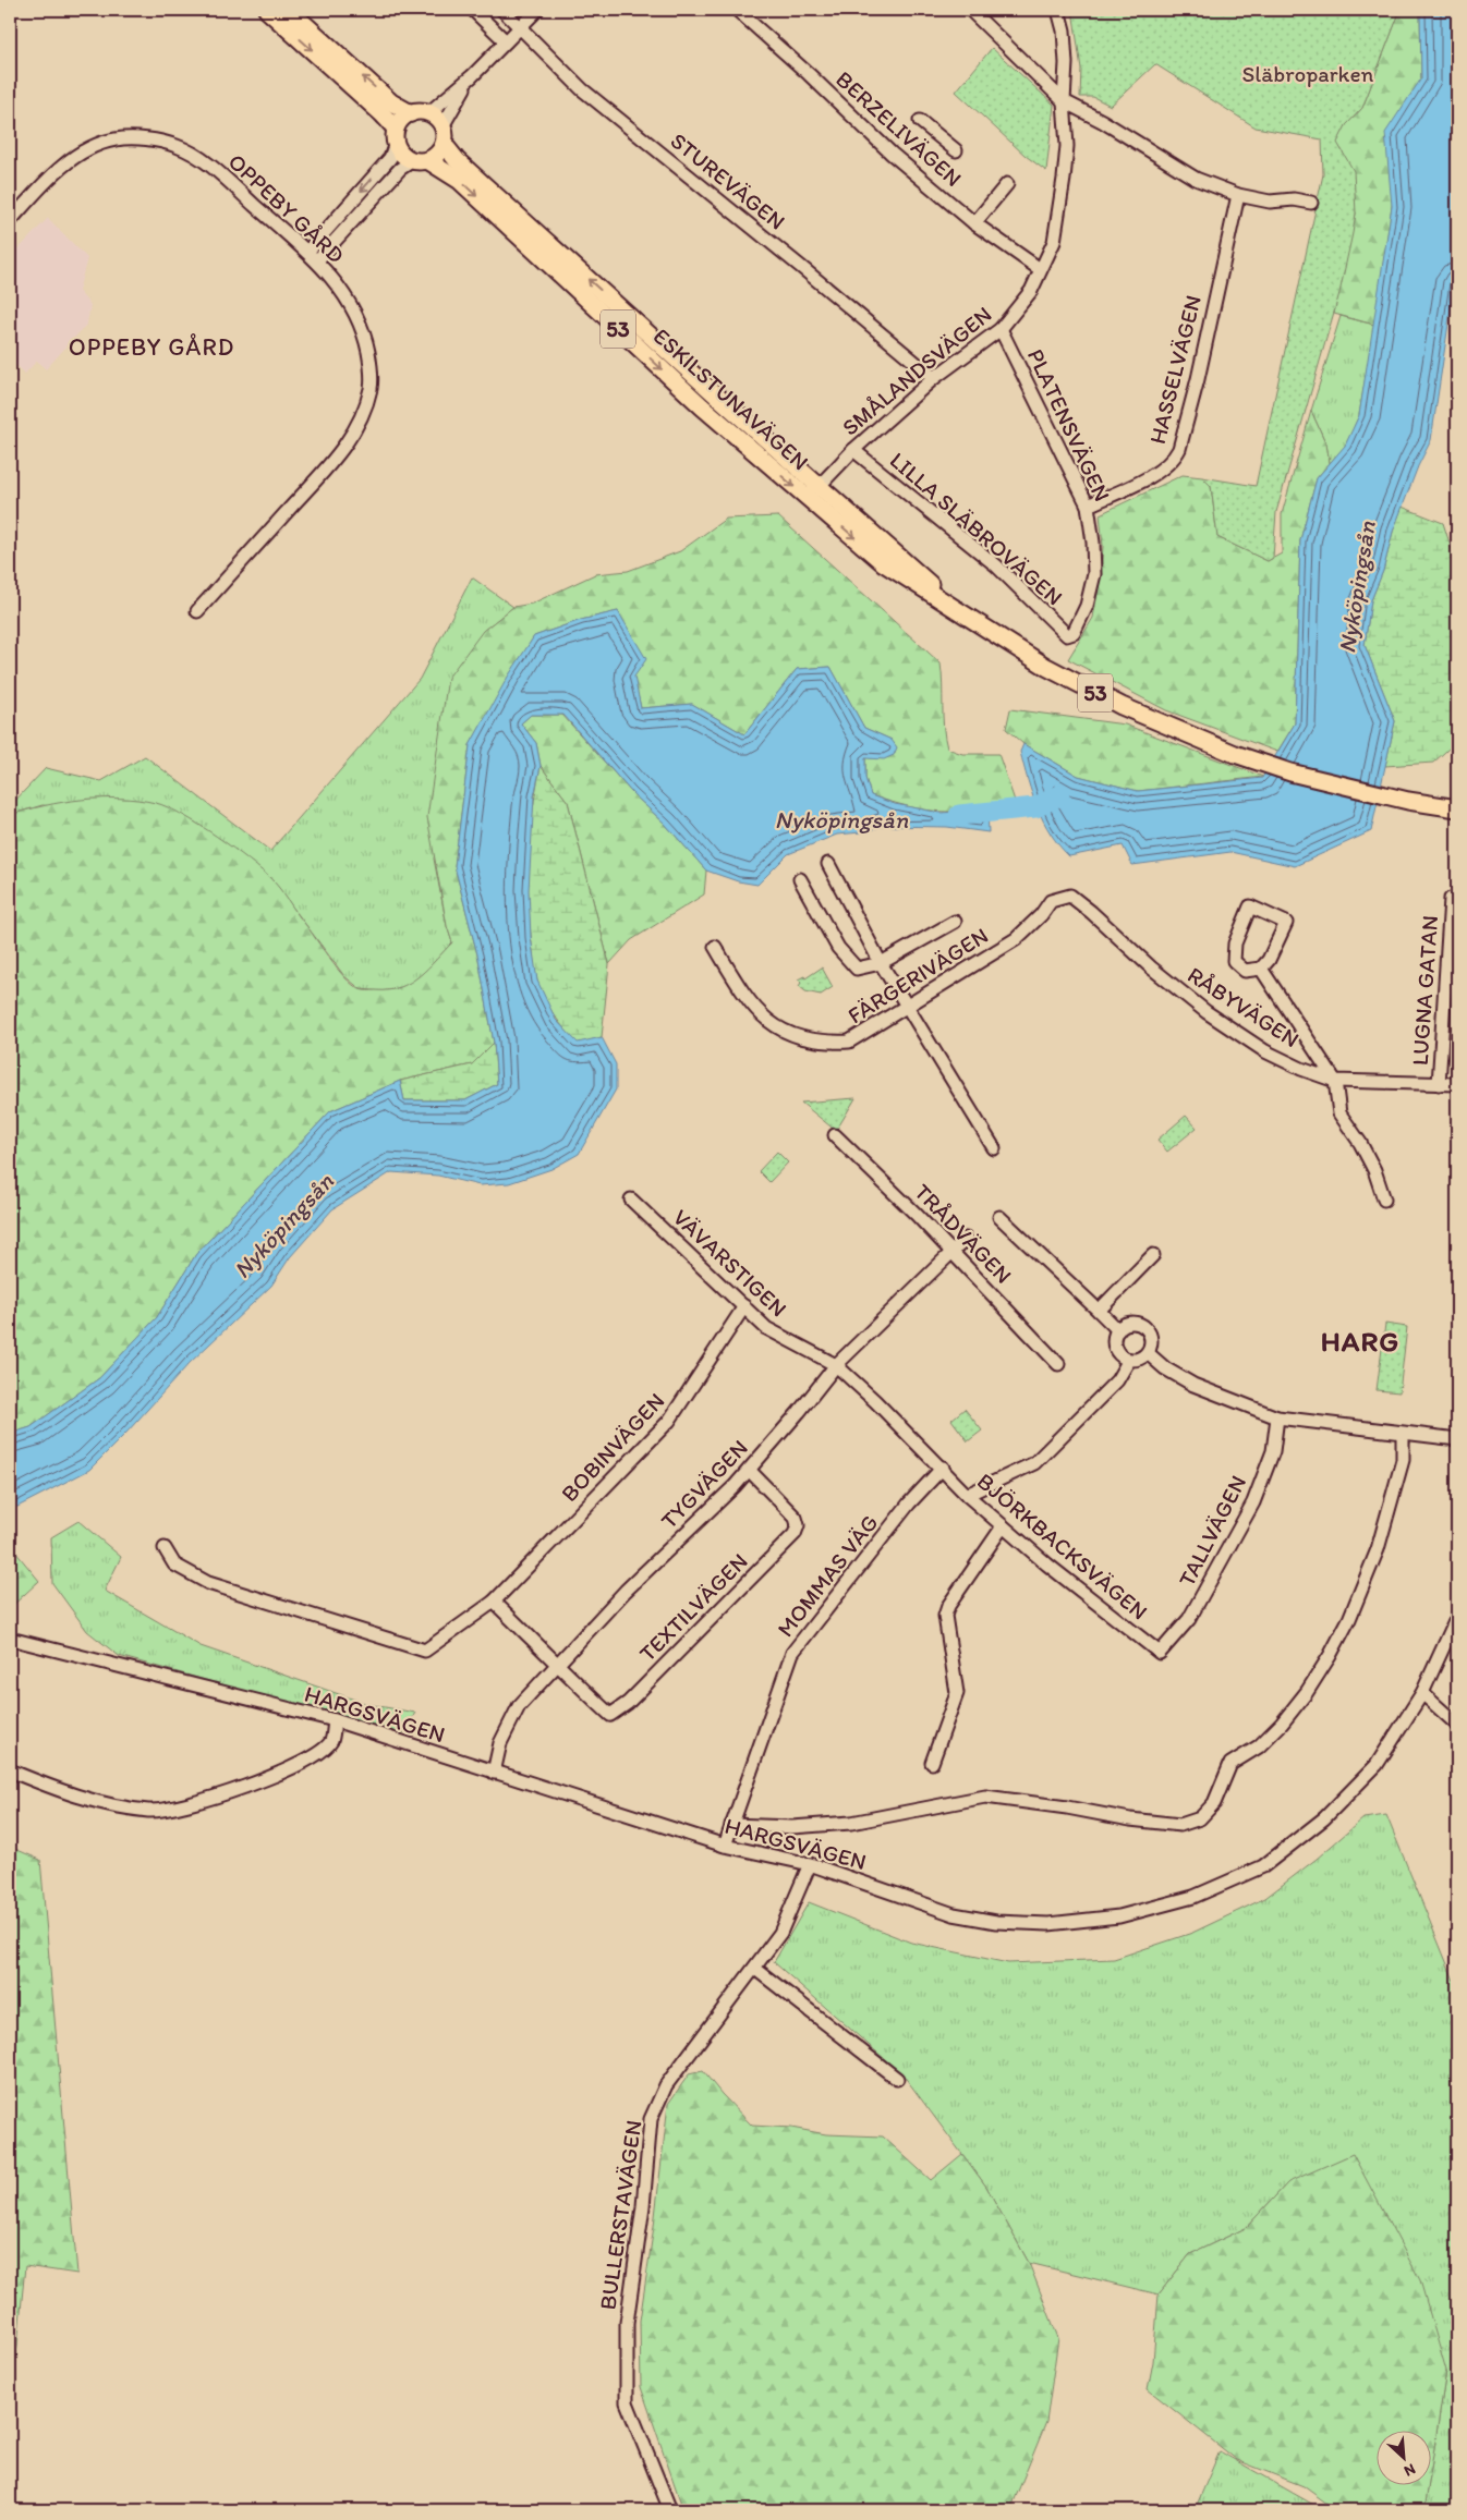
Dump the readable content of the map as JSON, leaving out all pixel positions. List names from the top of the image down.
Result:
{
  "streets": {
    "main road": ["53", "ESKILSTUNAVÄGEN"],
    "street": [
      "BERZELIVÄGEN",
      "STUREVÄGEN",
      "OPPEBY GÅRD",
      "HASSELVÄGEN",
      "SMÅLANDSVÄGEN",
      "PLATENSVÄGEN",
      "LILLA SLÄBROVÄGEN",
      "FÄRGERIVÄGEN",
      "LUGNA GATAN",
      "RÅBYVÄGEN",
      "TRÅDVÄGEN",
      "VÄVARSTIGEN",
      "BOBINVÄGEN",
      "TYGVÄGEN",
      "TALLVÄGEN",
      "BJÖRKBACKSVÄGEN",
      "MOMMAS VÄG",
      "TEXTILVÄGEN",
      "HARGSVÄGEN",
      "BULLERSTAVÄGEN"
    ]
  },
  "crossings": [
    ["BERZELIVÄGEN", "SMÅLANDSVÄGEN"],
    ["STUREVÄGEN", "SMÅLANDSVÄGEN"],
    ["53", "ESKILSTUNAVÄGEN"],
    ["HASSELVÄGEN", "PLATENSVÄGEN"],
    ["SMÅLANDSVÄGEN", "ESKILSTUNAVÄGEN"],
    ["SMÅLANDSVÄGEN", "PLATENSVÄGEN"],
    ["SMÅLANDSVÄGEN", "LILLA SLÄBROVÄGEN"],
    ["PLATENSVÄGEN", "LILLA SLÄBROVÄGEN"],
    ["FÄRGERIVÄGEN", "RÅBYVÄGEN"],
    ["LUGNA GATAN", "RÅBYVÄGEN"],
    ["TRÅDVÄGEN", "TYGVÄGEN"],
    ["VÄVARSTIGEN", "BOBINVÄGEN"],
    ["VÄVARSTIGEN", "TYGVÄGEN"],
    ["VÄVARSTIGEN", "BJÖRKBACKSVÄGEN"],
    ["VÄVARSTIGEN", "MOMMAS VÄG"],
    ["TYGVÄGEN", "TEXTILVÄGEN"],
    ["TYGVÄGEN", "HARGSVÄGEN"],
    ["TALLVÄGEN", "BJÖRKBACKSVÄGEN"],
    ["BJÖRKBACKSVÄGEN", "MOMMAS VÄG"],
    ["MOMMAS VÄG", "HARGSVÄGEN"],
    ["HARGSVÄGEN", "BULLERSTAVÄGEN"]
  ],
  "districts": ["OPPEBY GÅRD", "HARG"],
  "water": ["Nyköpingsån"],
  "parks": ["Släbroparken"],
  "north": "bottom right"
}
